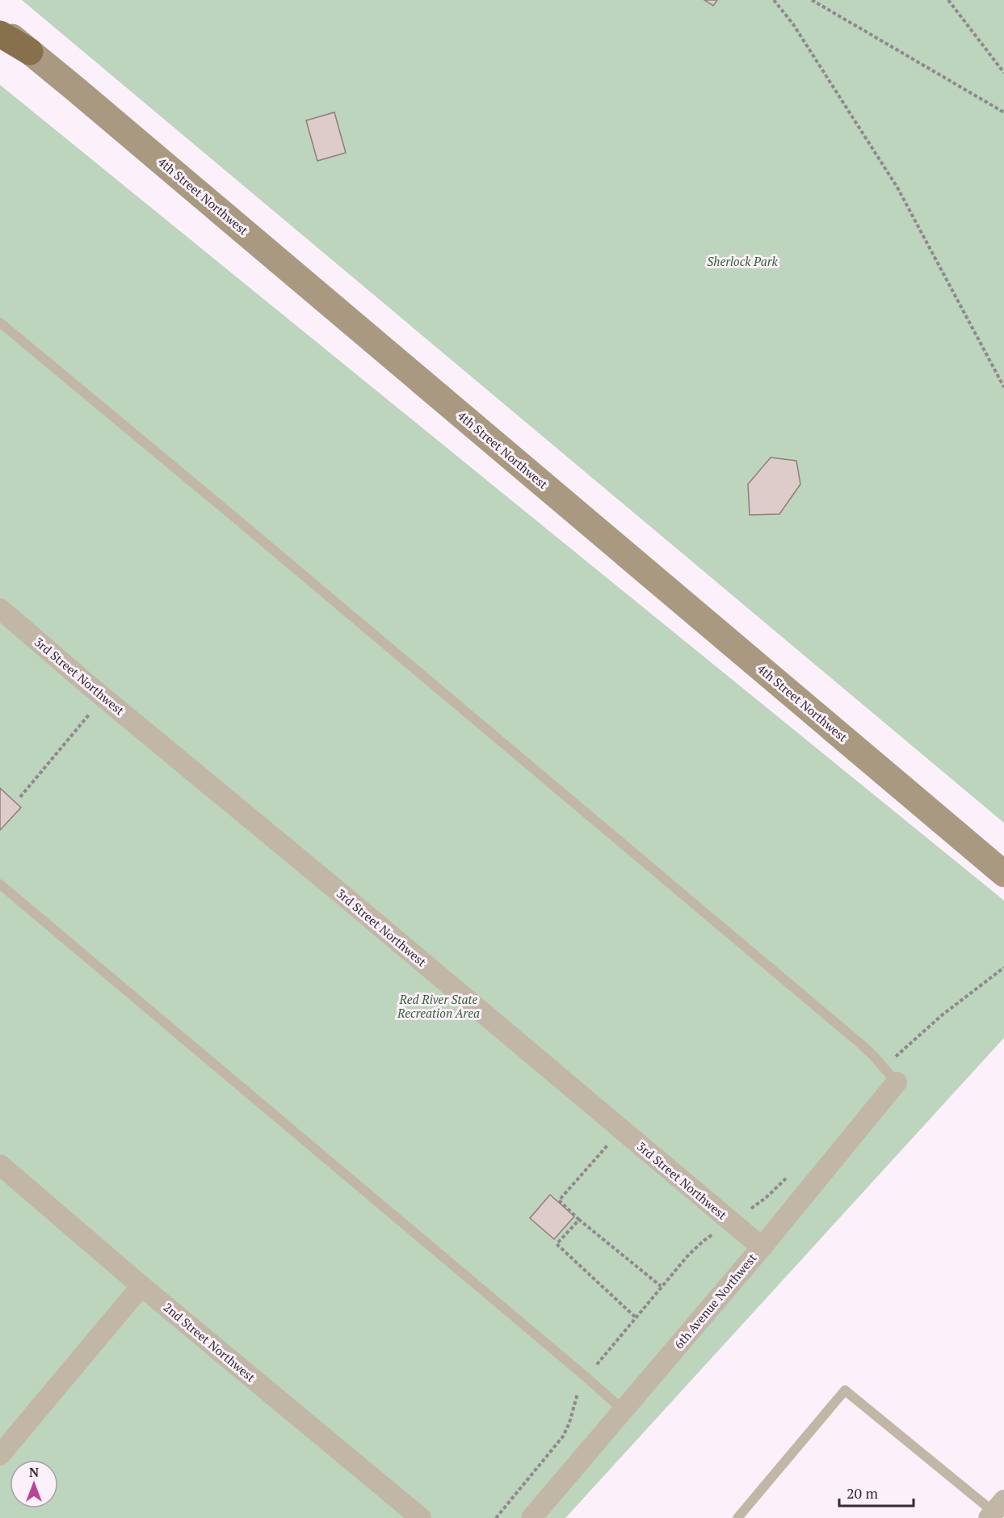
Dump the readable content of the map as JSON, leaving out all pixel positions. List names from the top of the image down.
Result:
{
  "streets": {
    "street": [
      "4th Street Northwest",
      "3rd Street Northwest",
      "6th Avenue Northwest",
      "2nd Street Northwest"
    ]
  },
  "crossings": [
    ["3rd Street Northwest", "6th Avenue Northwest"]
  ],
  "parks": ["Sherlock Park", "Red River State Recreation Area"],
  "scale_bar": "20 m",
  "north": "top"
}
